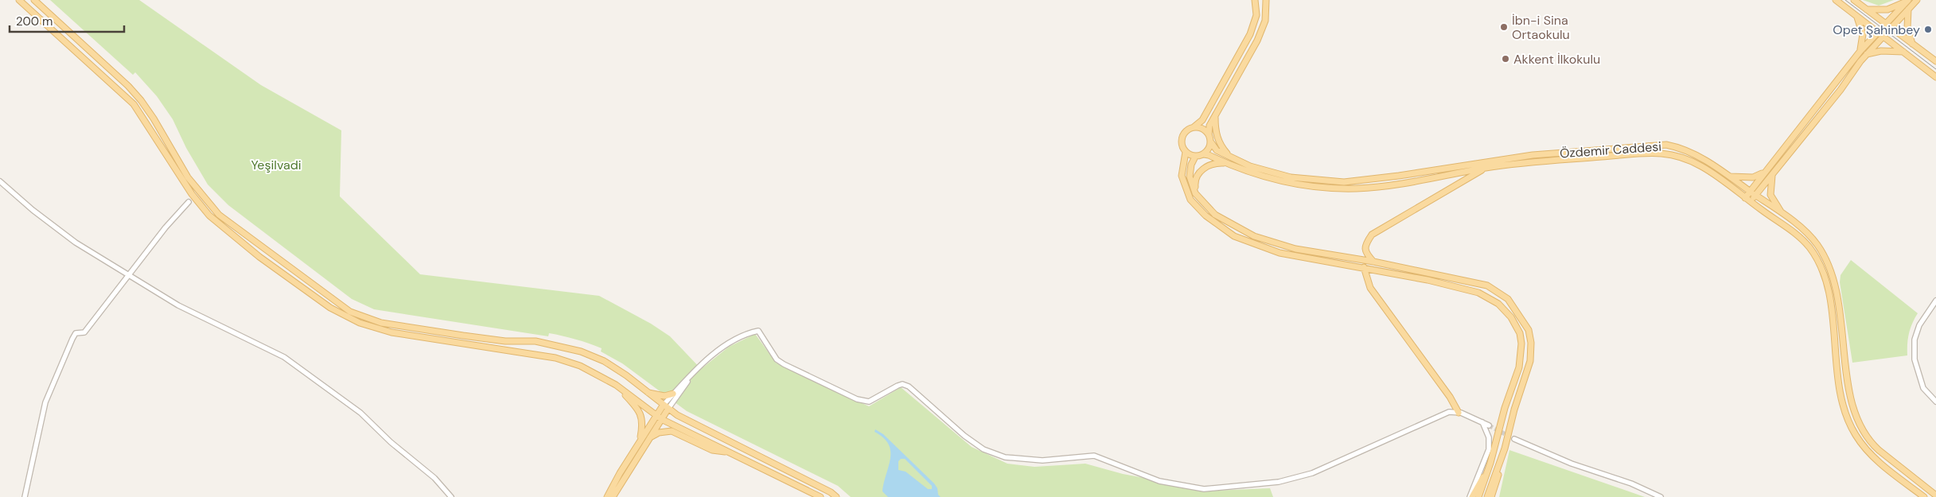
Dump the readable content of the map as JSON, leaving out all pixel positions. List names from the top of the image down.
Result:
{
  "streets": {
    "main road": ["Özdemir Caddesi"]
  },
  "parks": ["Yeşilvadi"],
  "places": ["İbn-i Sina Ortaokulu", "Opet Şahinbey", "Akkent İlkokulu"],
  "scale_bar": "200 m"
}
